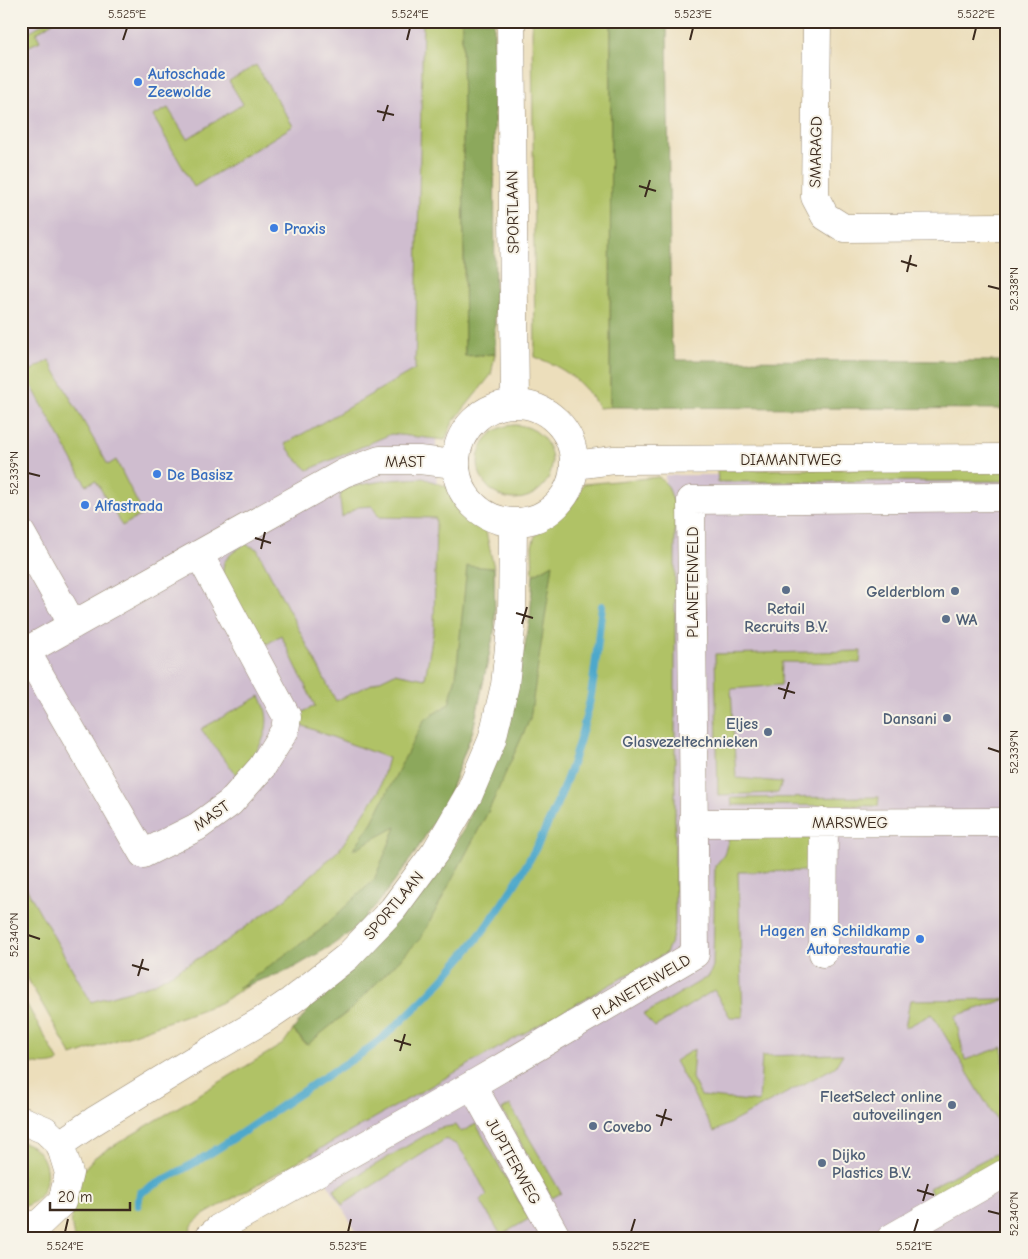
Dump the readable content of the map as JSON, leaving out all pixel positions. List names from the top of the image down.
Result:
{
  "streets": {
    "street": [
      "SMARAGD",
      "SPORTLAAN",
      "DIAMANTWEG",
      "MAST",
      "PLANETENVELD",
      "MARSWEG",
      "JUPITERWEG"
    ]
  },
  "crossings": [
    ["SPORTLAAN", "DIAMANTWEG"],
    ["SPORTLAAN", "MAST"],
    ["DIAMANTWEG", "MAST"],
    ["DIAMANTWEG", "PLANETENVELD"],
    ["PLANETENVELD", "MARSWEG"],
    ["PLANETENVELD", "JUPITERWEG"]
  ],
  "places": [
    "Autoschade Zeewolde",
    "Praxis",
    "De Basisz",
    "Alfastrada",
    "Retail Recruits B.V.",
    "Gelderblom",
    "WA",
    "Dansani",
    "Eljes Glasvezeltechnieken",
    "Hagen en Schildkamp Autorestauratie",
    "FleetSelect online autoveilingen",
    "Covebo",
    "Dijko Plastics B.V."
  ],
  "scale_bar": "20 m",
  "coordinates": [
    "5.525°E",
    "5.524°E",
    "5.523°E",
    "5.522°E",
    "52.338°N",
    "52.339°N",
    "52.340°N",
    "5.521°E"
  ]
}
